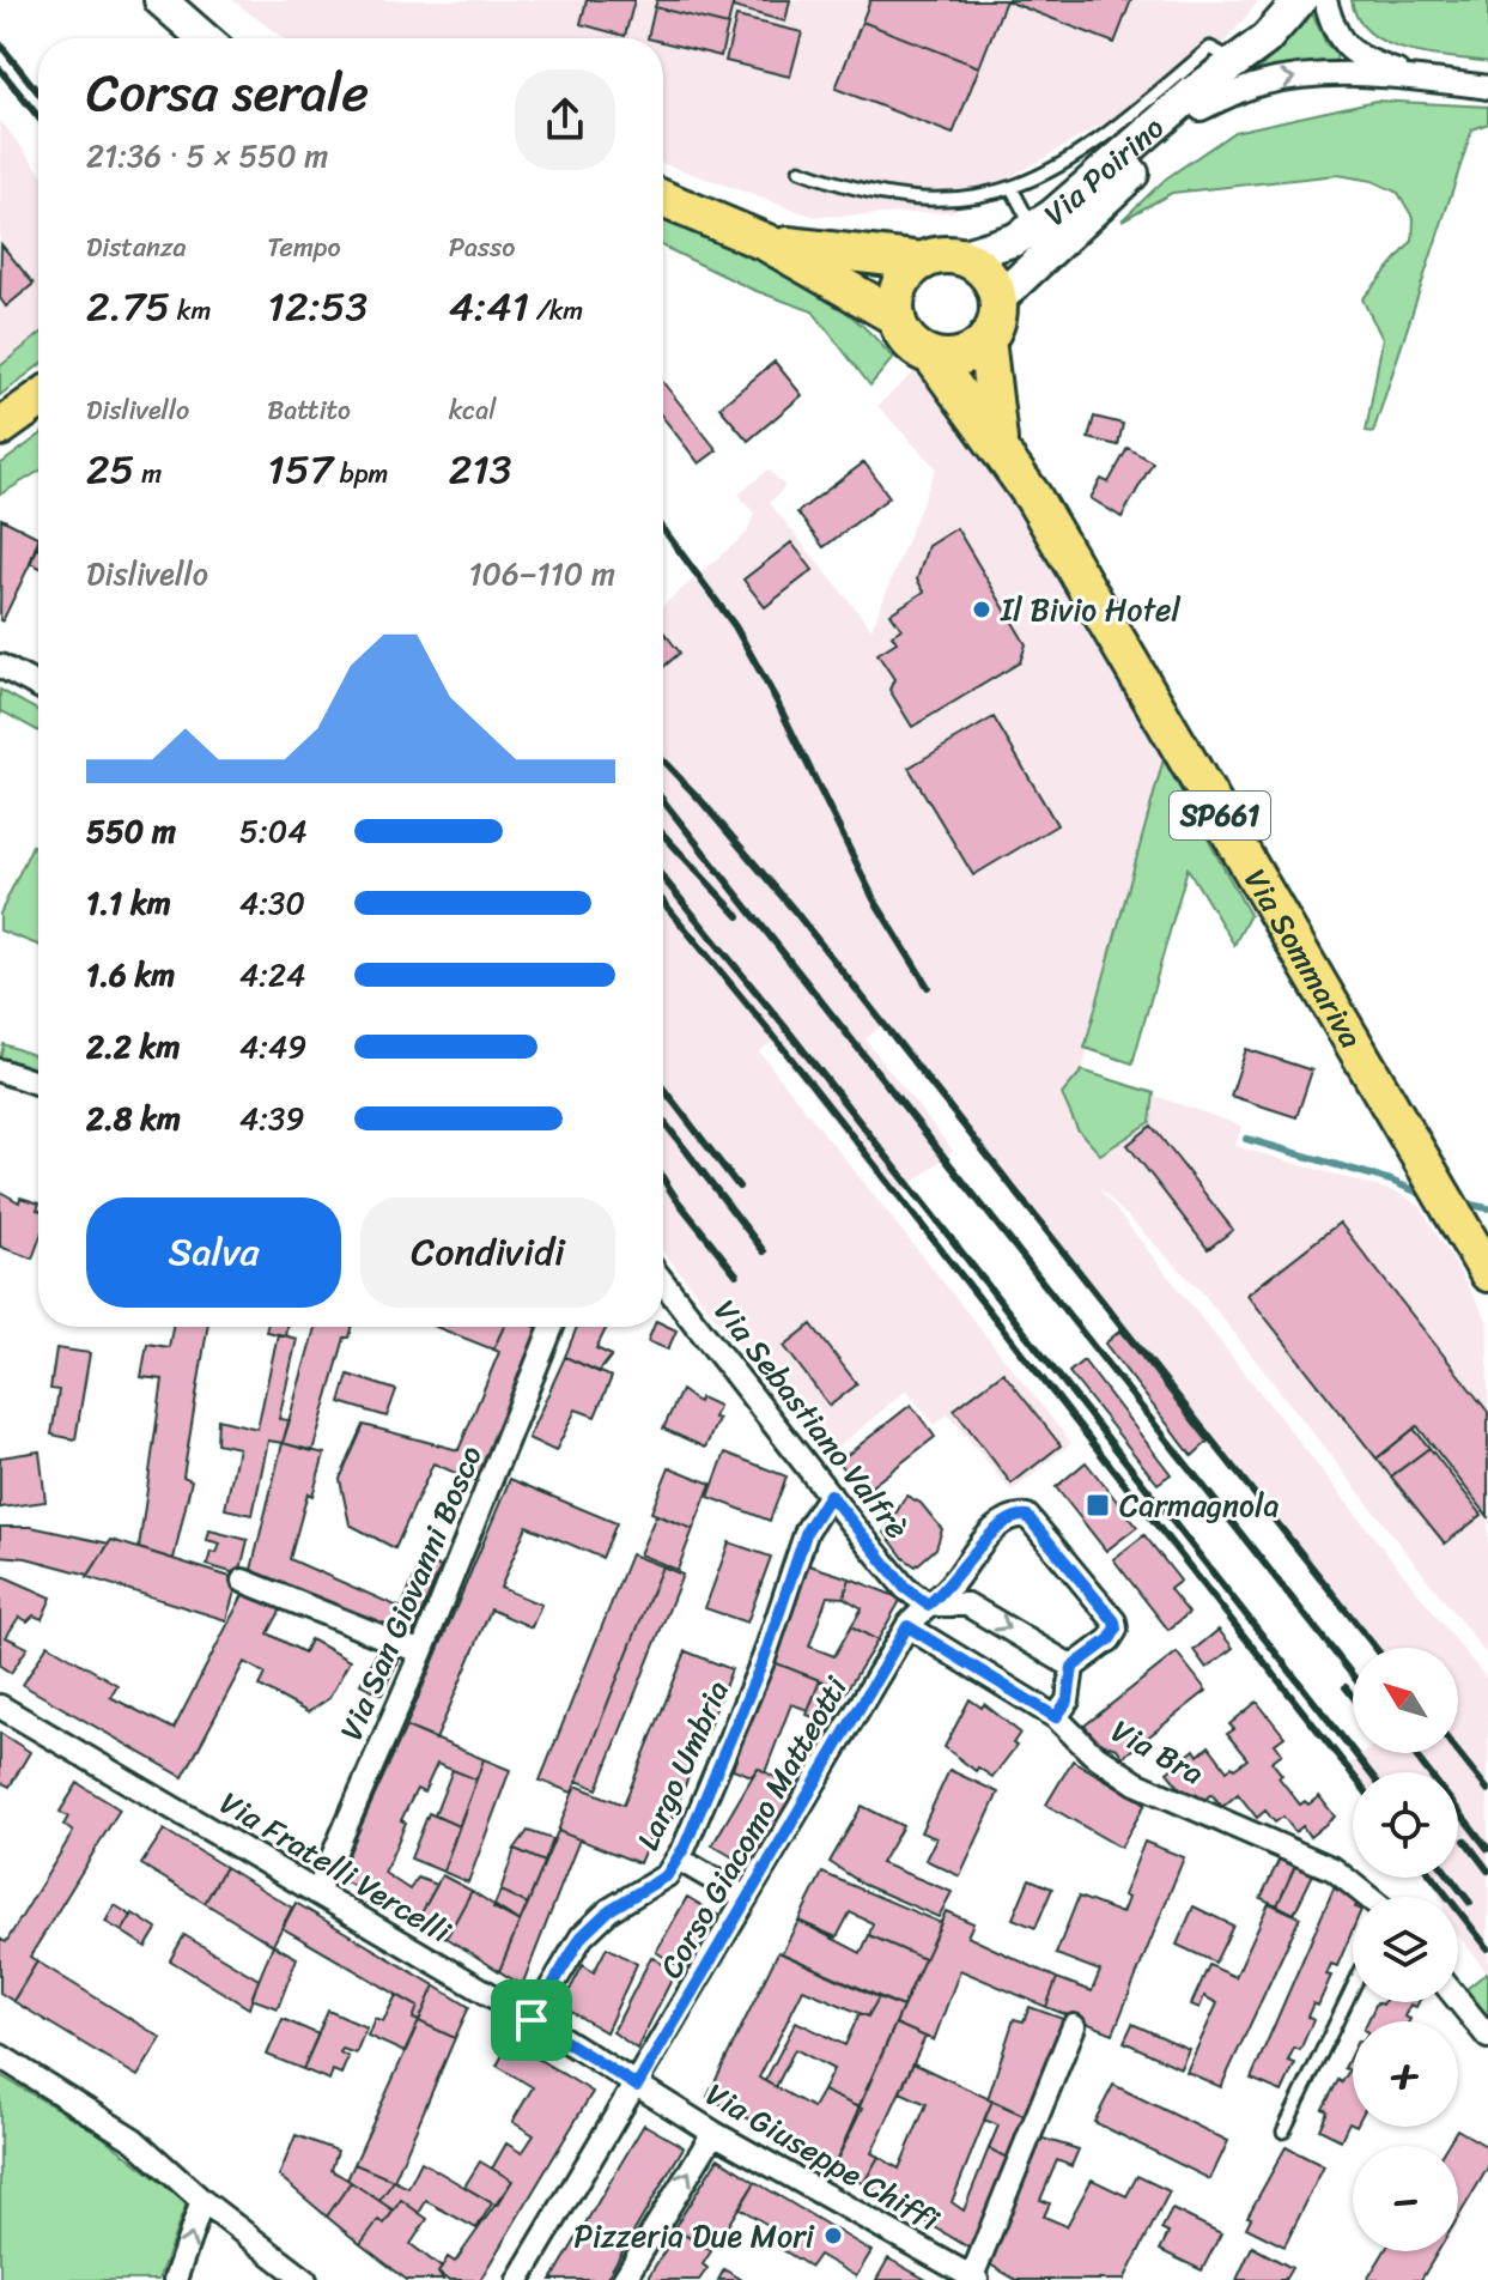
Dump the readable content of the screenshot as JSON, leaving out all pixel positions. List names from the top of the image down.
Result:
{
  "streets": {
    "main road": ["Via Poirino", "SP661", "Via Sommariva"],
    "street": [
      "Via Sebastiano Valfrè",
      "Via San Giovanni Bosco",
      "Via Bra",
      "Largo Umbria",
      "Corso Giacomo Matteotti",
      "Via Fratelli Vercelli",
      "Via Giuseppe Chiffi"
    ]
  },
  "crossings": [
    ["Via Poirino", "Via Sommariva"],
    ["Via Sebastiano Valfrè", "Largo Umbria"],
    ["Via Sebastiano Valfrè", "Corso Giacomo Matteotti"],
    ["Via San Giovanni Bosco", "Via Fratelli Vercelli"],
    ["Via Bra", "Corso Giacomo Matteotti"],
    ["Largo Umbria", "Via Fratelli Vercelli"],
    ["Corso Giacomo Matteotti", "Via Fratelli Vercelli"],
    ["Corso Giacomo Matteotti", "Via Giuseppe Chiffi"],
    ["Via Fratelli Vercelli", "Via Giuseppe Chiffi"]
  ],
  "places": {
    "other": ["Il Bivio Hotel", "Pizzeria Due Mori"],
    "transit": ["Carmagnola"]
  },
  "north": "top left",
  "page": {
    "heading": ["Corsa serale", "21:36 · 5 × 550 m"],
    "stats": [
      ["Distanza", "2.75 km"],
      ["Tempo", "12:53"],
      ["Passo", "4:41 /km"],
      ["Dislivello", "25 m"],
      ["Battito", "157 bpm"],
      ["kcal", "213"]
    ],
    "chart": ["Dislivello", "106–110 m"],
    "list": [
      {
        "name": "550 m",
        "note": "5:04"
      },
      {
        "name": "1.1 km",
        "note": "4:30"
      },
      {
        "name": "1.6 km",
        "note": "4:24"
      },
      {
        "name": "2.2 km",
        "note": "4:49"
      },
      {
        "name": "2.8 km",
        "note": "4:39"
      }
    ],
    "buttons": ["Salva", "Condividi"],
    "map_buttons": ["+", "−"]
  }
}
